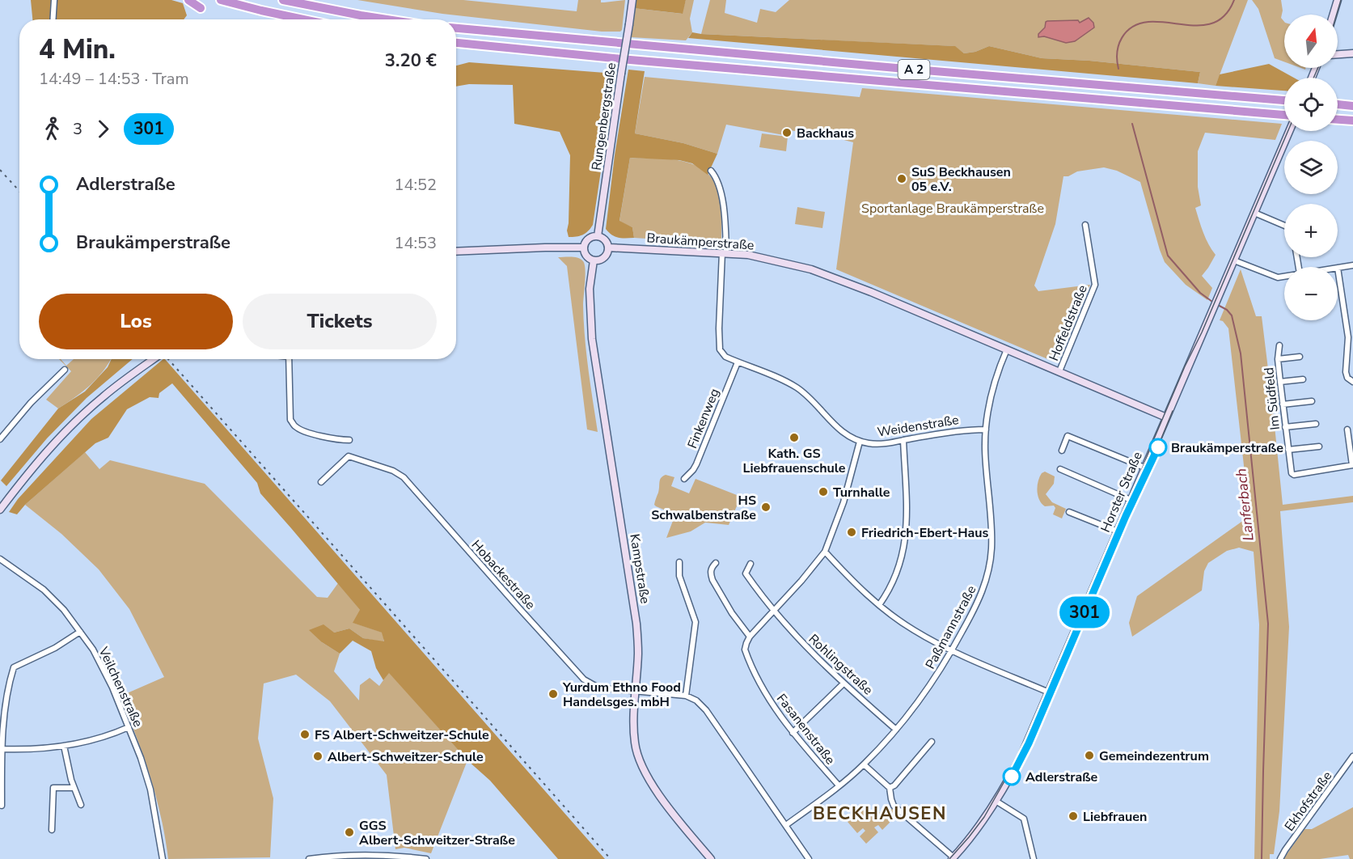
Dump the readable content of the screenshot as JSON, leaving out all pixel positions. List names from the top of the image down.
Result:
{
  "streets": {
    "highway": ["A 2"],
    "street": [
      "Rungenbergstraße",
      "Braukämperstraße",
      "Hoffeldstraße",
      "Im Südfeld",
      "Finkenweg",
      "Weidenstraße",
      "Horster Straße",
      "Kampstraße",
      "Hobackestraße",
      "Paßmannstraße",
      "Rohlingstraße",
      "Veilchenstraße",
      "Fasanenstraße",
      "Ekhofstraße"
    ]
  },
  "crossings": [
    ["Rungenbergstraße", "Braukämperstraße"],
    ["Rungenbergstraße", "Kampstraße"],
    ["Braukämperstraße", "Hoffeldstraße"],
    ["Braukämperstraße", "Weidenstraße"],
    ["Braukämperstraße", "Horster Straße"],
    ["Braukämperstraße", "Kampstraße"],
    ["Braukämperstraße", "Paßmannstraße"],
    ["Finkenweg", "Weidenstraße"],
    ["Weidenstraße", "Paßmannstraße"],
    ["Kampstraße", "Hobackestraße"],
    ["Hobackestraße", "Paßmannstraße"],
    ["Paßmannstraße", "Rohlingstraße"],
    ["Paßmannstraße", "Fasanenstraße"]
  ],
  "districts": ["BECKHAUSEN"],
  "water": ["Lanferbach"],
  "parks": ["Sportanlage Braukämperstraße"],
  "places": [
    "Backhaus",
    "SuS Beckhausen 05 e.V.",
    "Kath. GS Liebfrauenschule",
    "Braukämperstraße",
    "Turnhalle",
    "HS Schwalbenstraße",
    "Friedrich-Ebert-Haus",
    "Yurdum Ethno Food Handelsges. mbH",
    "FS Albert-Schweitzer-Schule",
    "Gemeindezentrum",
    "Albert-Schweitzer-Schule",
    "Adlerstraße",
    "Liebfrauen",
    "GGS Albert-Schweitzer-Straße"
  ],
  "lines": ["tram line 301"],
  "north": "top",
  "page": {
    "on_map": "301",
    "map_buttons": ["+", "−"],
    "heading": ["4 Min.", "14:49 – 14:53 · Tram", "3.20 €"],
    "legs": ["3", "301"],
    "list": [
      {
        "name": "Adlerstraße",
        "value": "14:52"
      },
      {
        "name": "Braukämperstraße",
        "value": "14:53"
      }
    ],
    "buttons": ["Los", "Tickets"]
  }
}
